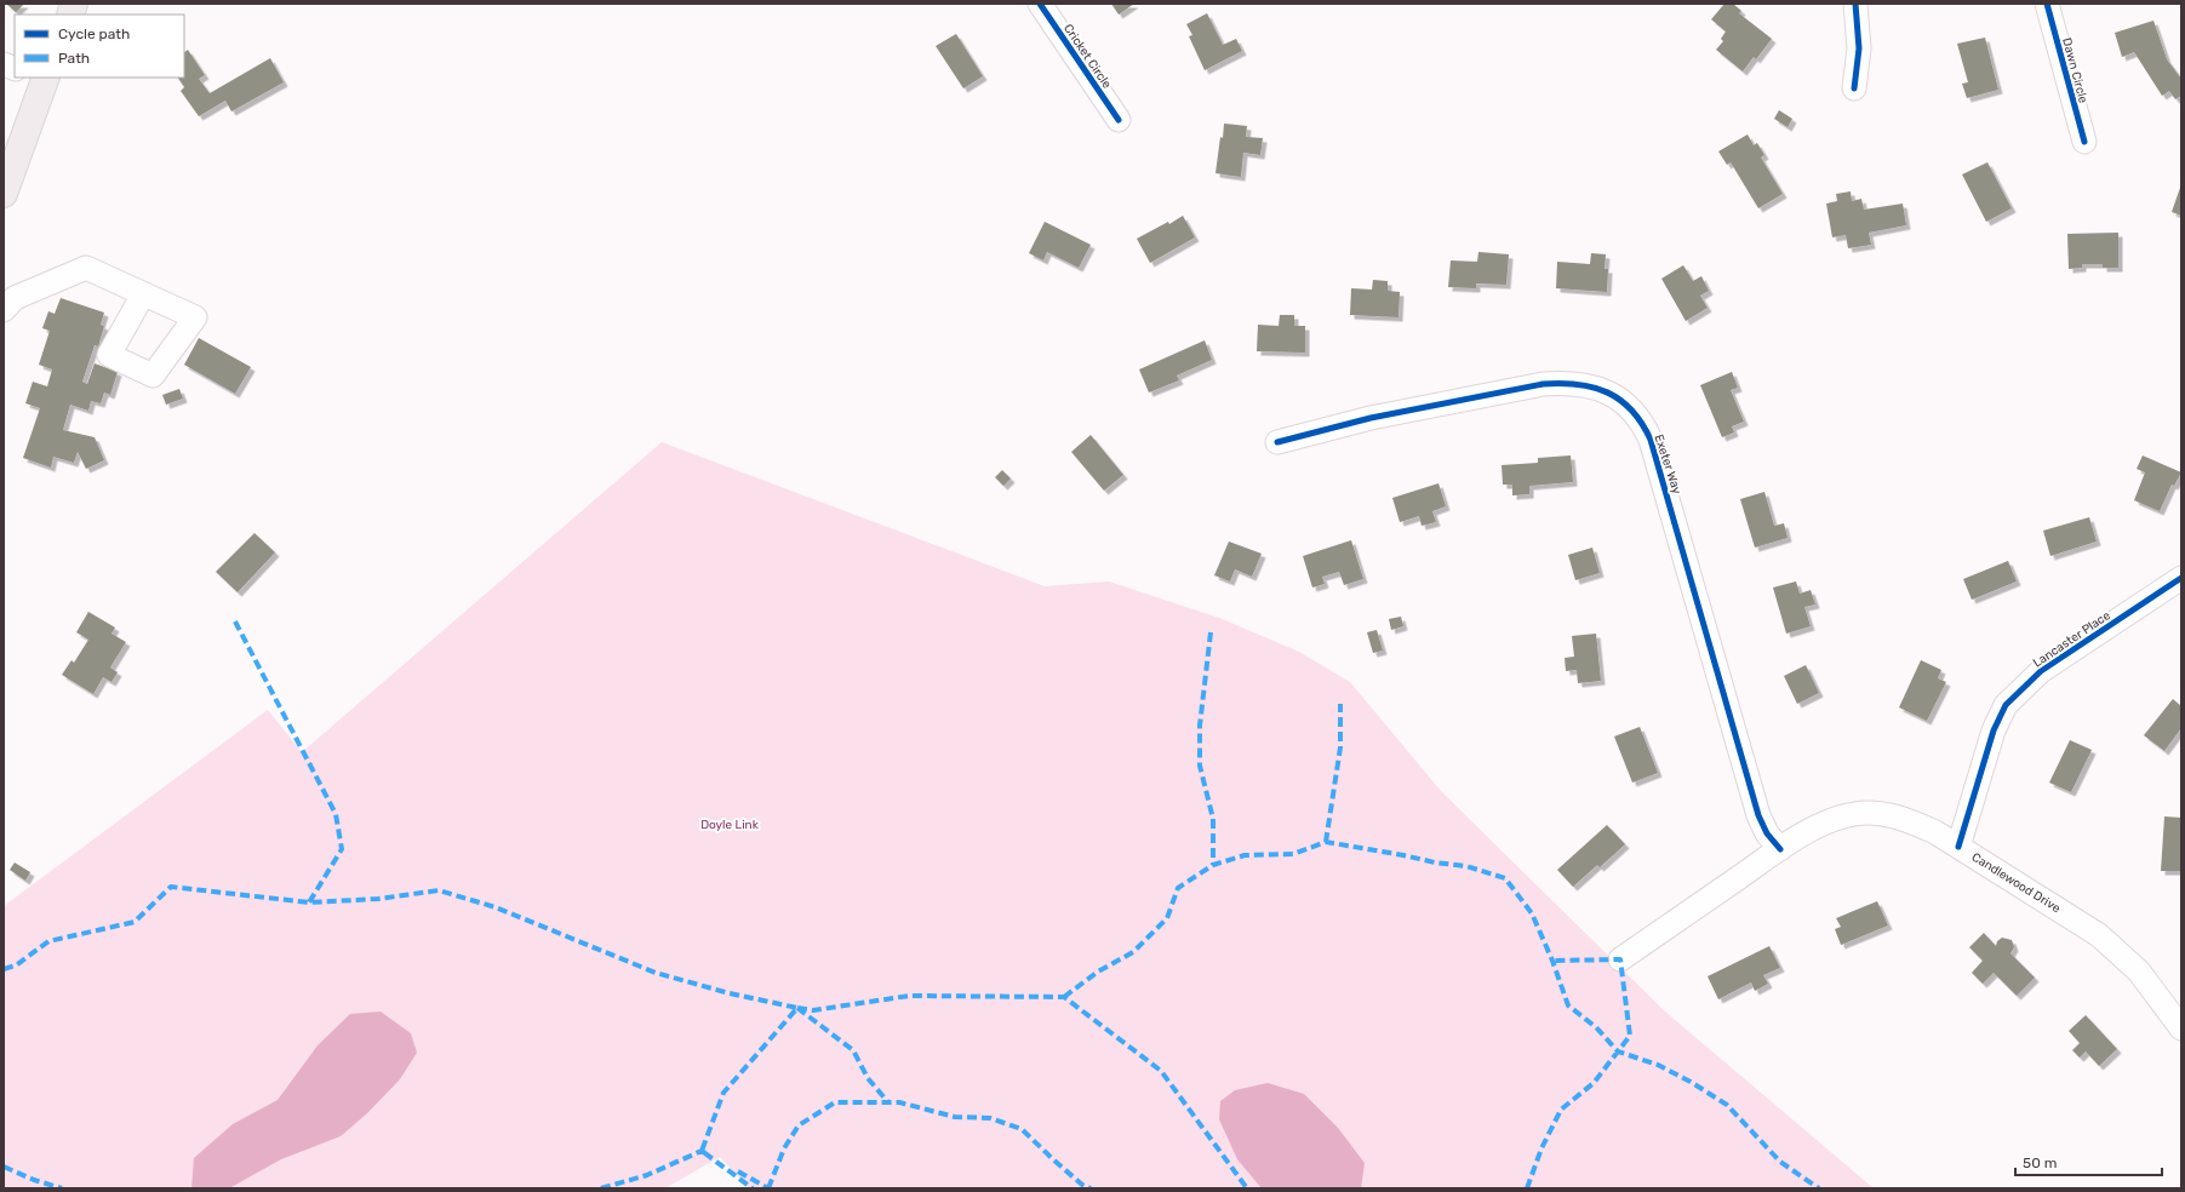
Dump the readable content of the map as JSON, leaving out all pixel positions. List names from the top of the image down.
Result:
{
  "streets": {
    "street": [
      "Cricket Circle",
      "Dawn Circle",
      "Exeter Way",
      "Lancaster Place",
      "Candlewood Drive"
    ]
  },
  "crossings": [
    ["Exeter Way", "Candlewood Drive"],
    ["Lancaster Place", "Candlewood Drive"]
  ],
  "parks": ["Doyle Link"],
  "legend": ["Cycle path", "Path"],
  "scale_bar": "50 m"
}
